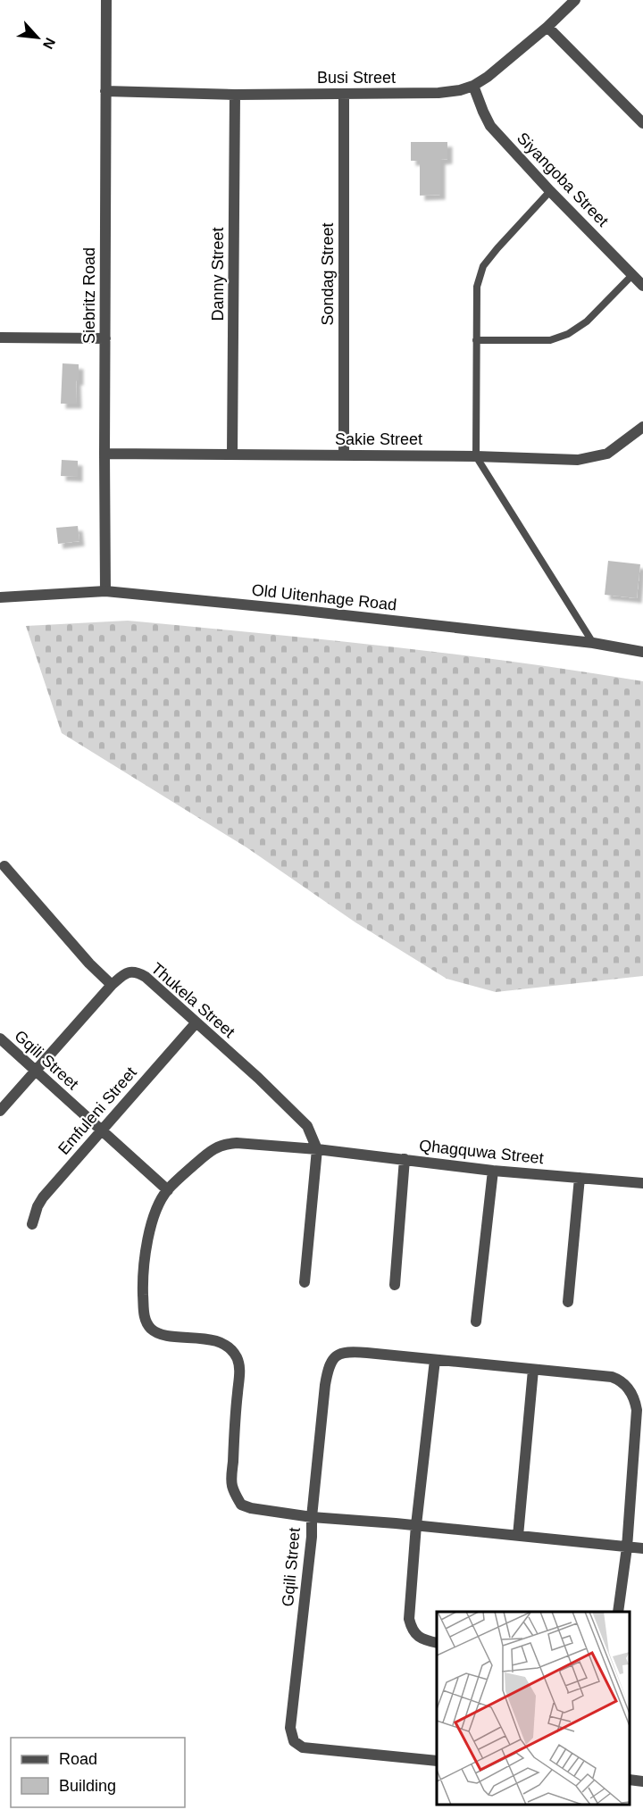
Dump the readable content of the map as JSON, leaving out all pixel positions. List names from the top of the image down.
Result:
{
  "streets": {
    "street": [
      "Busi Street",
      "Siyangoba Street",
      "Danny Street",
      "Sondag Street",
      "Siebritz Road",
      "Sakie Street",
      "Old Uitenhage Road",
      "Thukela Street",
      "Gqili Street",
      "Emfuleni Street",
      "Qhagquwa Street"
    ]
  },
  "crossings": [
    ["Busi Street", "Siyangoba Street"],
    ["Busi Street", "Danny Street"],
    ["Busi Street", "Sondag Street"],
    ["Busi Street", "Siebritz Road"],
    ["Danny Street", "Sakie Street"],
    ["Sondag Street", "Sakie Street"],
    ["Siebritz Road", "Sakie Street"],
    ["Siebritz Road", "Old Uitenhage Road"],
    ["Thukela Street", "Gqili Street"],
    ["Thukela Street", "Emfuleni Street"],
    ["Thukela Street", "Qhagquwa Street"],
    ["Gqili Street", "Emfuleni Street"],
    ["Gqili Street", "Qhagquwa Street"]
  ],
  "legend": ["Road", "Building"],
  "north": "bottom right"
}
